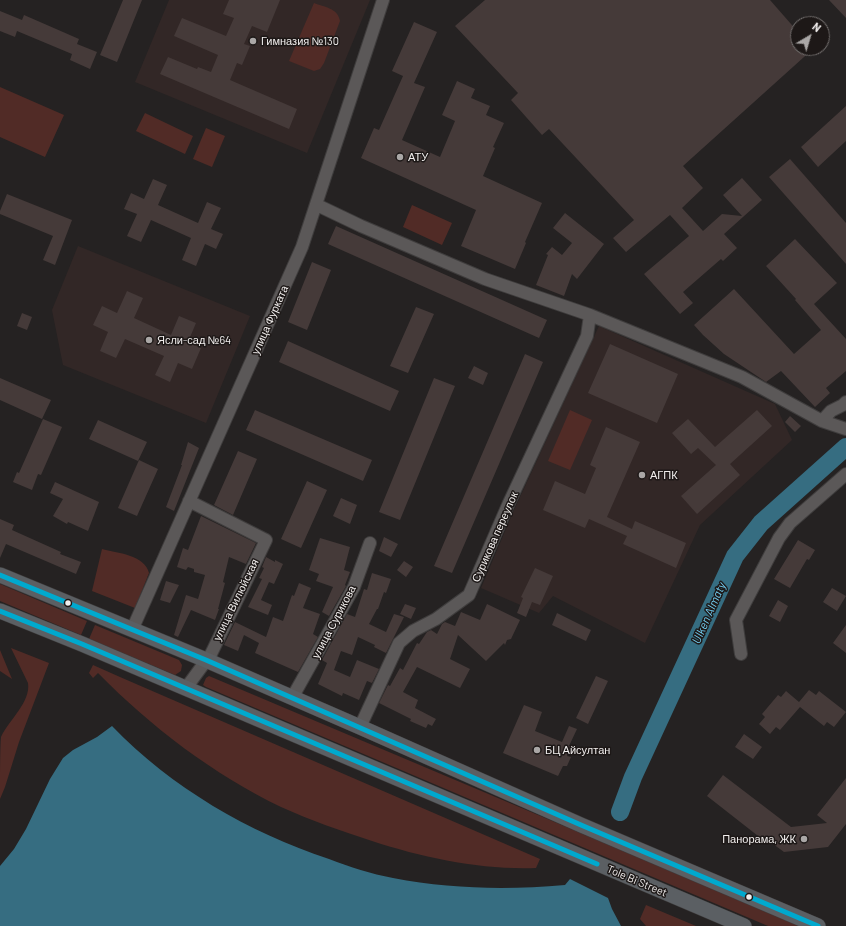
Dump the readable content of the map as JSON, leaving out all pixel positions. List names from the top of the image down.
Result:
{
  "streets": {
    "main road": ["Tole Bi Street"],
    "street": [
      "улица Фурката",
      "Сурикова переулок",
      "улица Вилюйская",
      "улица Сурикова"
    ]
  },
  "crossings": [
    ["улица Фурката", "улица Вилюйская"],
    ["улица Вилюйская", "Tole Bi Street"]
  ],
  "water": ["Ulken Almaty"],
  "places": [
    "Гимназия №130",
    "АТУ",
    "Ясли-сад №64",
    "АГПК",
    "БЦ Айсултан",
    "Панорама, ЖК"
  ],
  "north": "top right"
}
